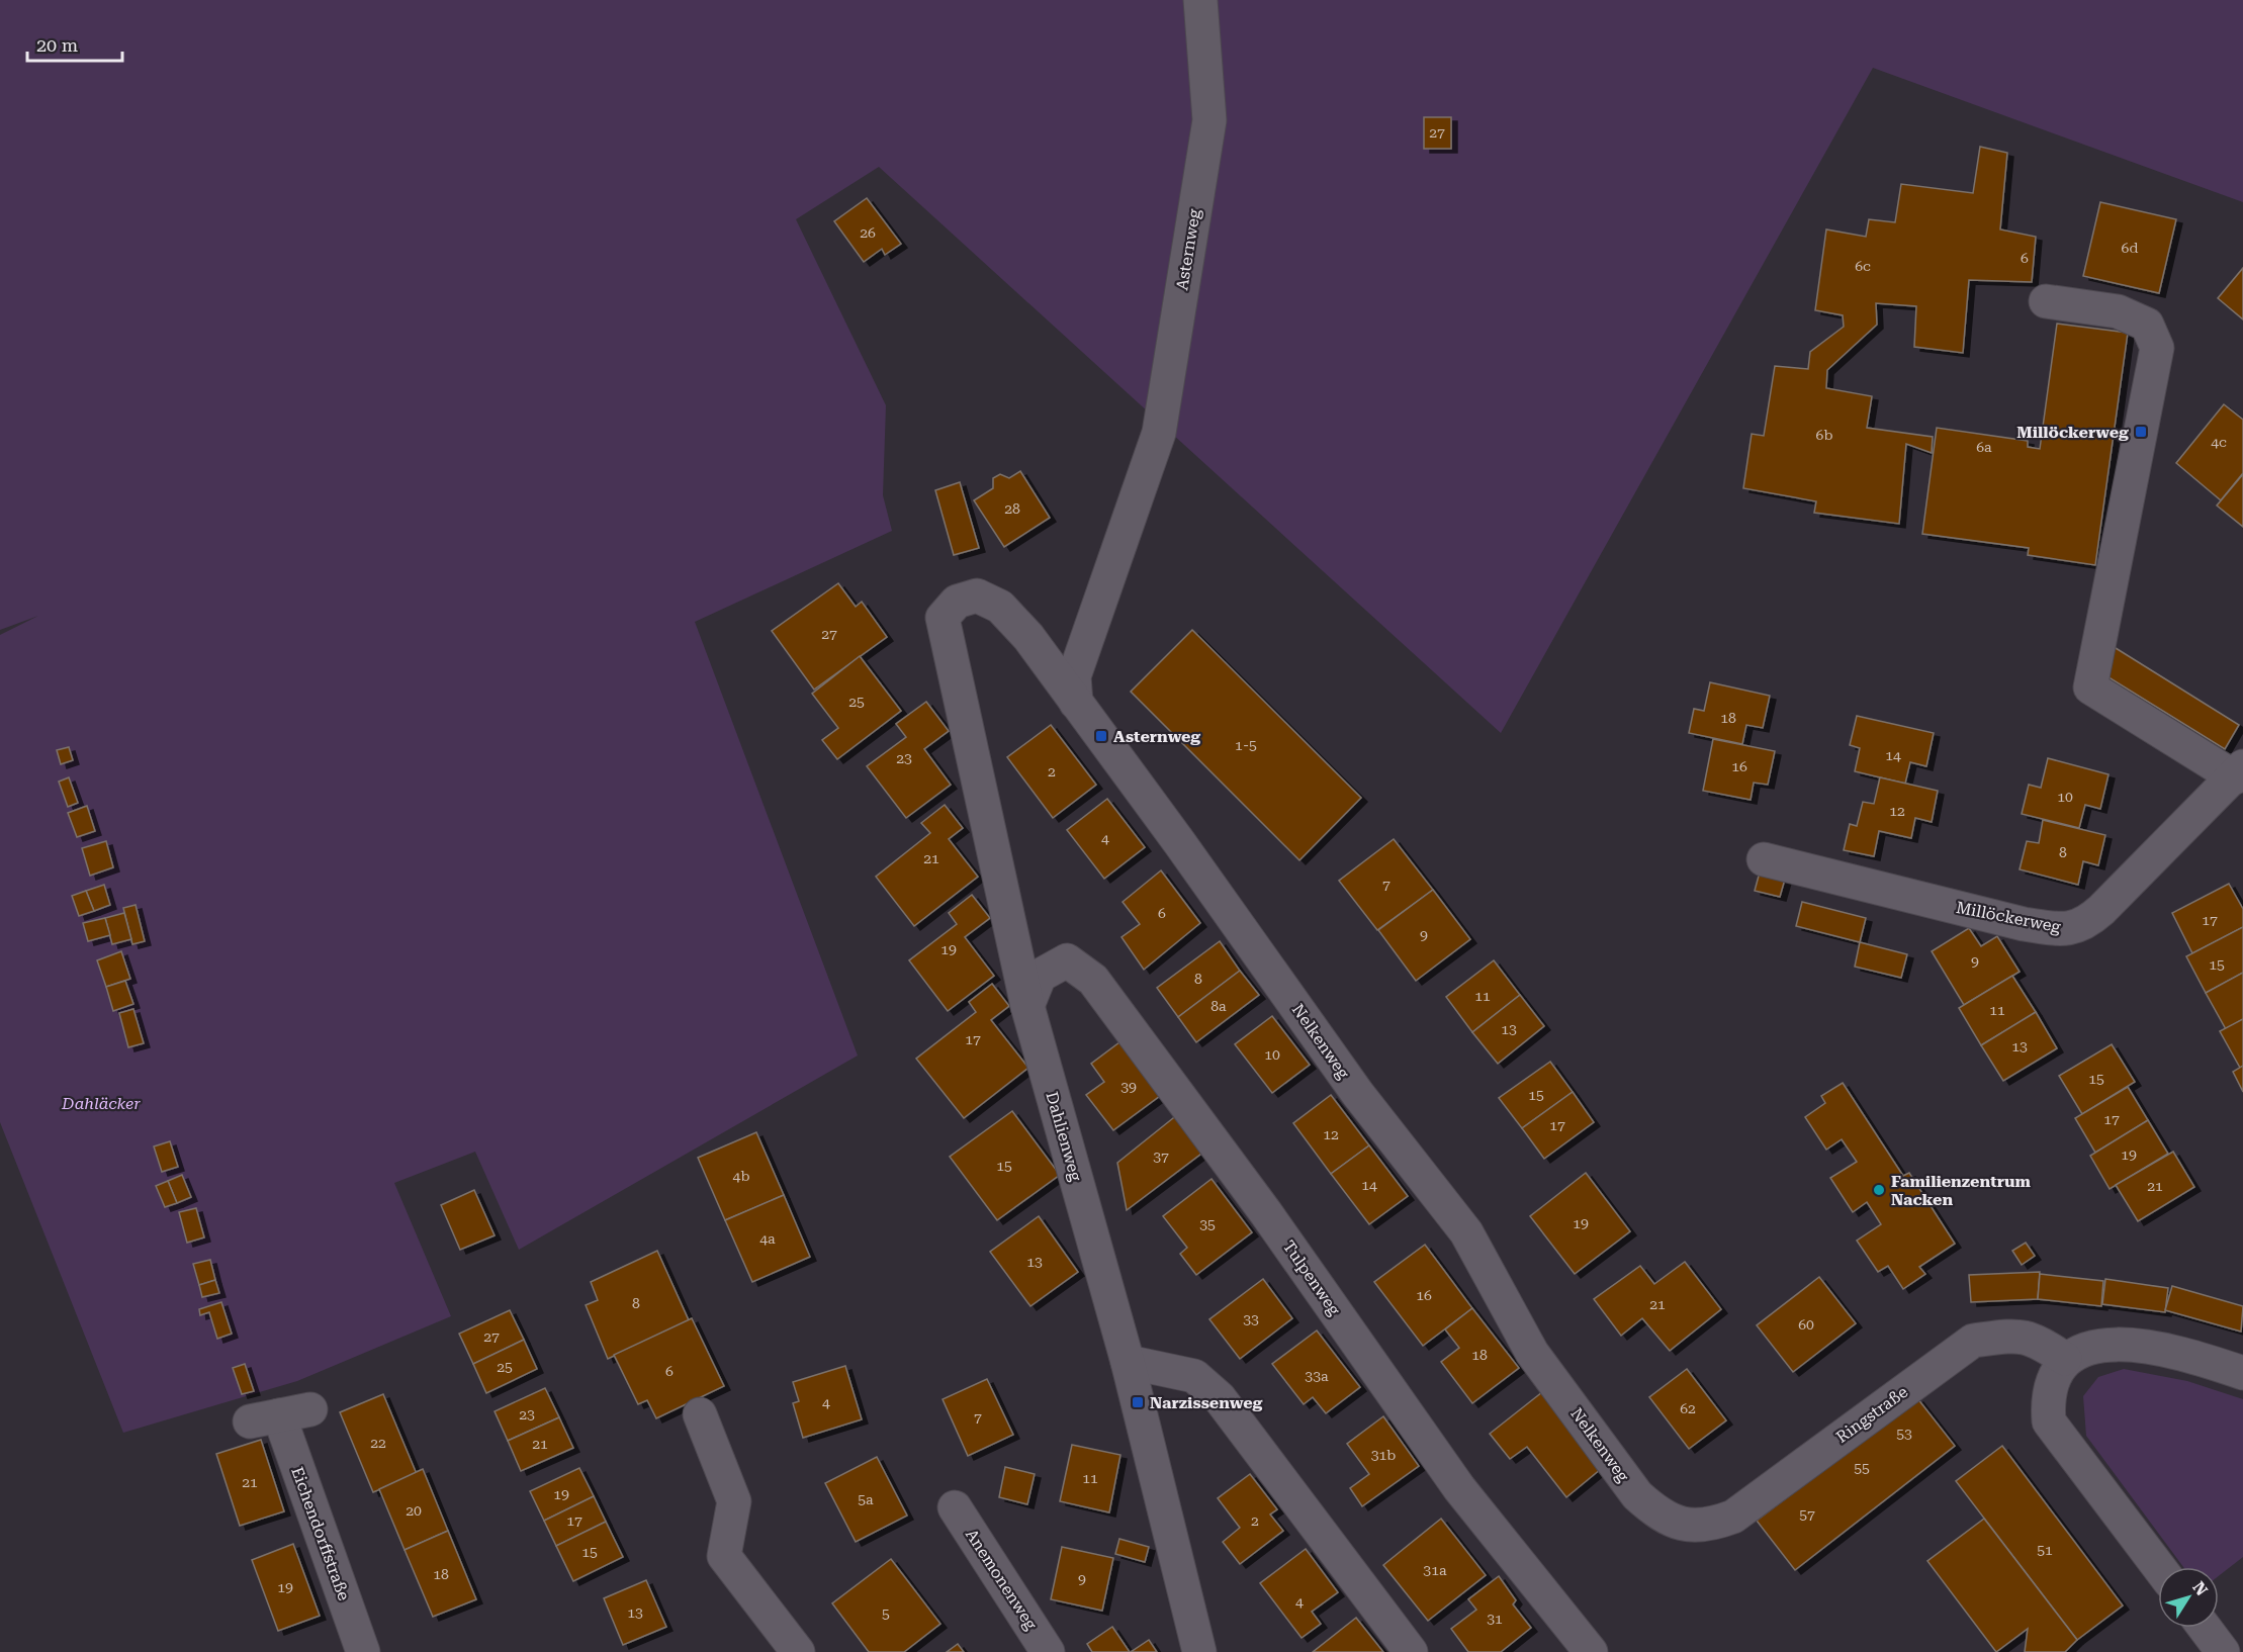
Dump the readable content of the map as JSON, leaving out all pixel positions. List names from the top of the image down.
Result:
{
  "streets": {
    "street": [
      "Asternweg",
      "Millöckerweg",
      "Nelkenweg",
      "Dahlienweg",
      "Tulpenweg",
      "Ringstraße",
      "Eichendorffstraße",
      "Anemonenweg"
    ]
  },
  "crossings": [
    ["Asternweg", "Nelkenweg"],
    ["Nelkenweg", "Dahlienweg"],
    ["Nelkenweg", "Ringstraße"],
    ["Dahlienweg", "Tulpenweg"]
  ],
  "parks": ["Dahläcker"],
  "places": {
    "transit": ["Millöckerweg", "Asternweg", "Narzissenweg"],
    "other": ["Familienzentrum Nacken"]
  },
  "house_numbers": [
    "27",
    "26",
    "6d",
    "6",
    "6c",
    "6b",
    "4c",
    "6a",
    "28",
    "27",
    "25",
    "18",
    "1-5",
    "14",
    "23",
    "16",
    "2",
    "10",
    "12",
    "4",
    "8",
    "21",
    "7",
    "6",
    "17",
    "9",
    "19",
    "9",
    "15",
    "8",
    "11",
    "8a",
    "11",
    "13",
    "17",
    "13",
    "10",
    "15",
    "39",
    "15",
    "17",
    "17",
    "12",
    "19",
    "37",
    "15",
    "4b",
    "14",
    "21",
    "19",
    "35",
    "4a",
    "13",
    "16",
    "8",
    "21",
    "33",
    "60",
    "27",
    "18",
    "25",
    "6",
    "33a",
    "4",
    "62",
    "23",
    "7",
    "53",
    "22",
    "21",
    "31b",
    "55",
    "11",
    "21",
    "19",
    "5a",
    "20",
    "57",
    "17",
    "2",
    "51",
    "15",
    "31a",
    "18",
    "9",
    "19",
    "4",
    "13",
    "5",
    "31"
  ],
  "scale_bar": "20 m",
  "north": "top right"
}
